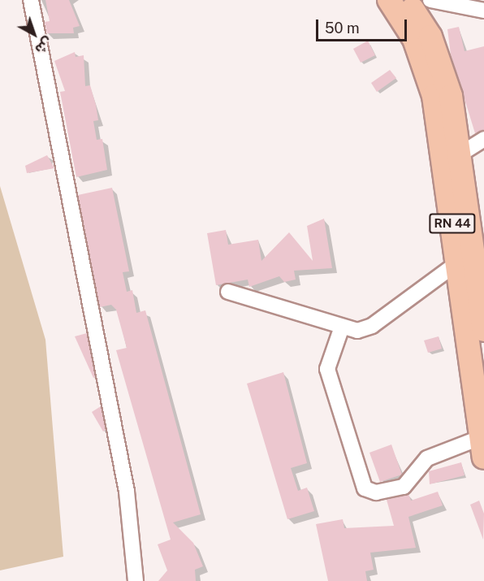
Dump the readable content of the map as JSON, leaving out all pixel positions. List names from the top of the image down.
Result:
{
  "streets": {
    "main road": ["RN 44"]
  },
  "scale_bar": "50 m",
  "north": "bottom right"
}
